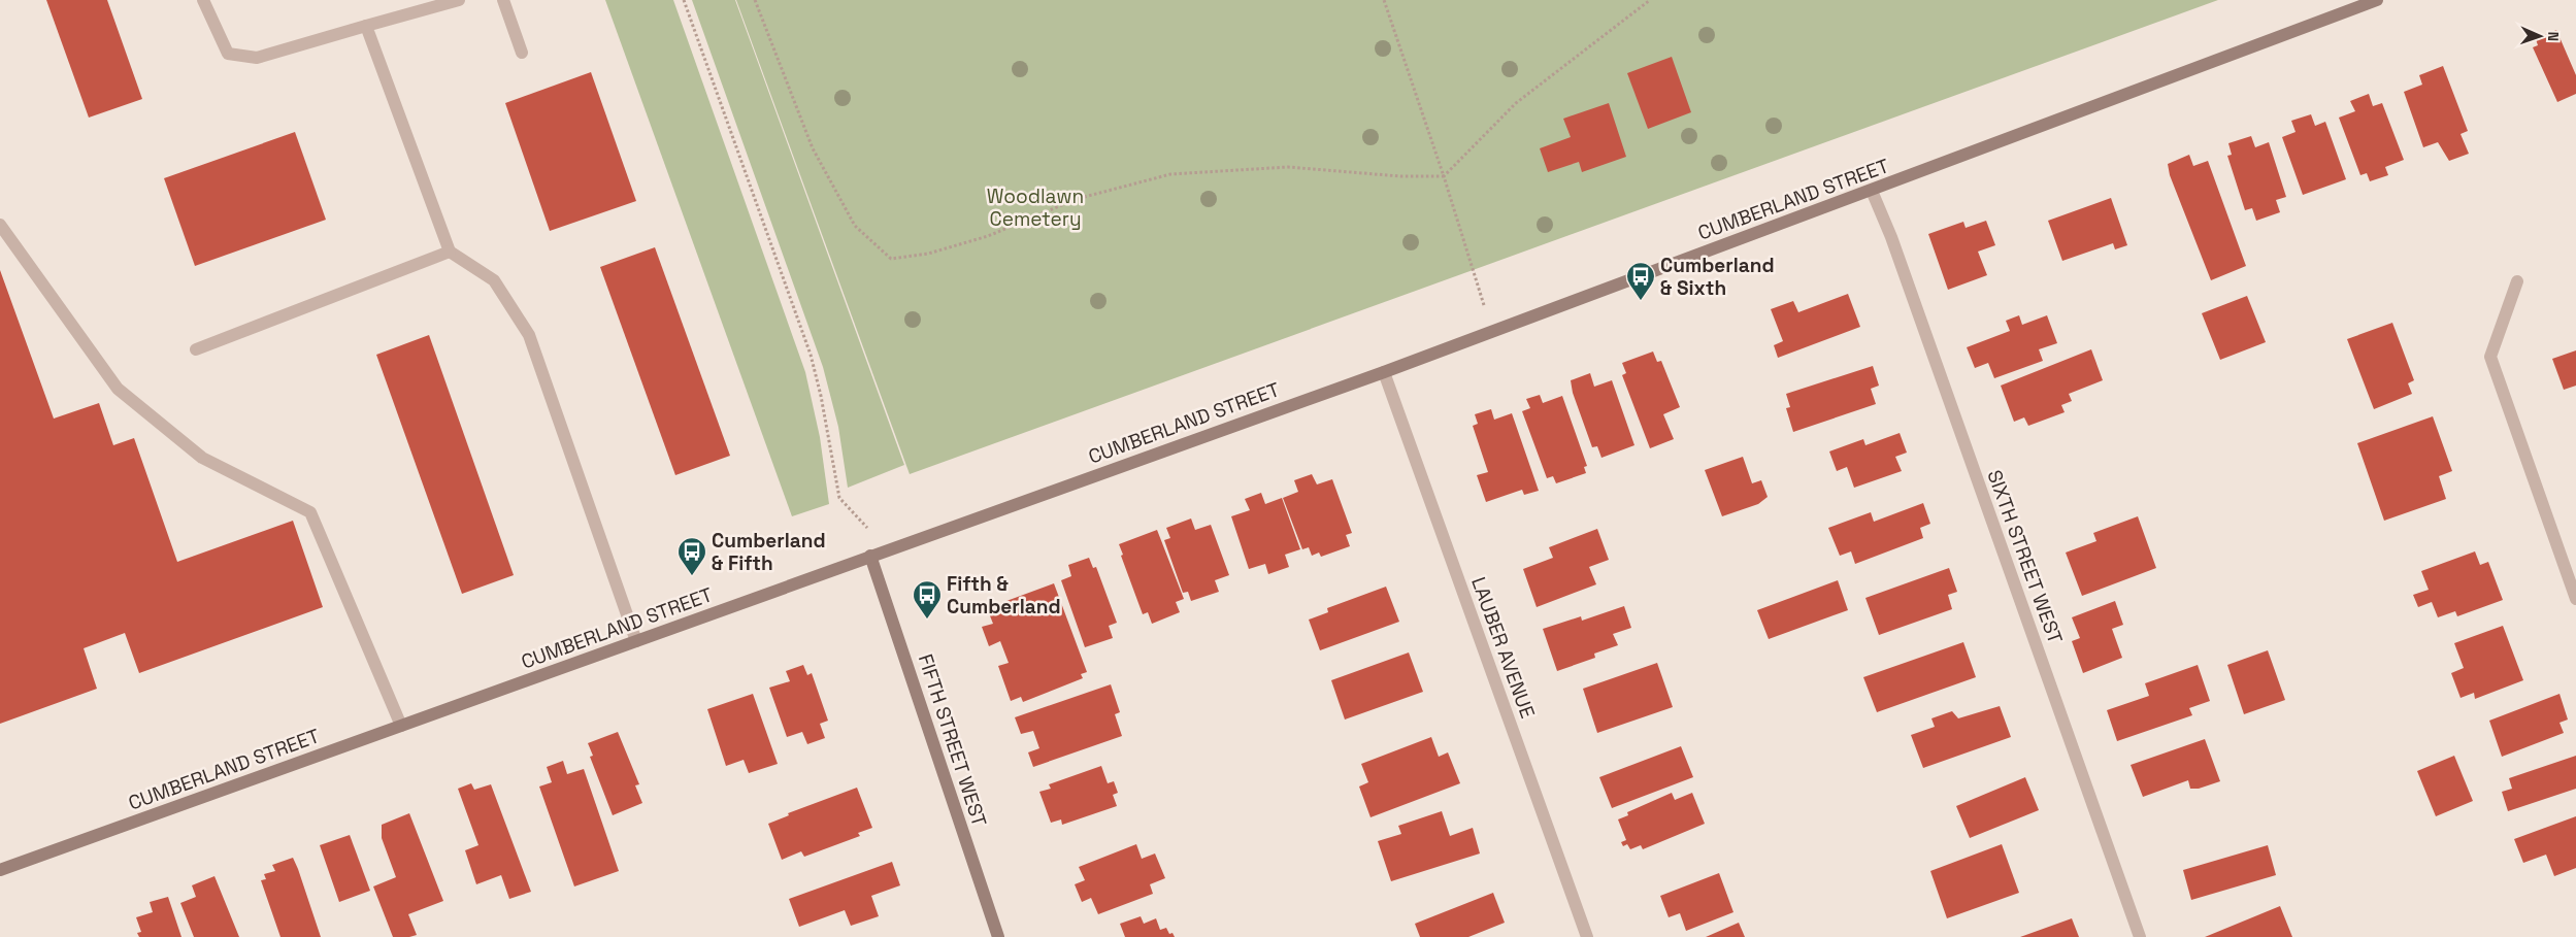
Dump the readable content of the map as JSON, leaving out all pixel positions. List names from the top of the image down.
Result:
{
  "streets": {
    "street": [
      "CUMBERLAND STREET",
      "SIXTH STREET WEST",
      "LAUBER AVENUE",
      "FIFTH STREET WEST"
    ]
  },
  "crossings": [
    ["CUMBERLAND STREET", "SIXTH STREET WEST"],
    ["CUMBERLAND STREET", "LAUBER AVENUE"],
    ["CUMBERLAND STREET", "FIFTH STREET WEST"]
  ],
  "parks": ["Woodlawn Cemetery"],
  "places": {
    "bus stop": ["Cumberland & Sixth", "Cumberland & Fifth", "Fifth & Cumberland"]
  },
  "north": "right"
}
